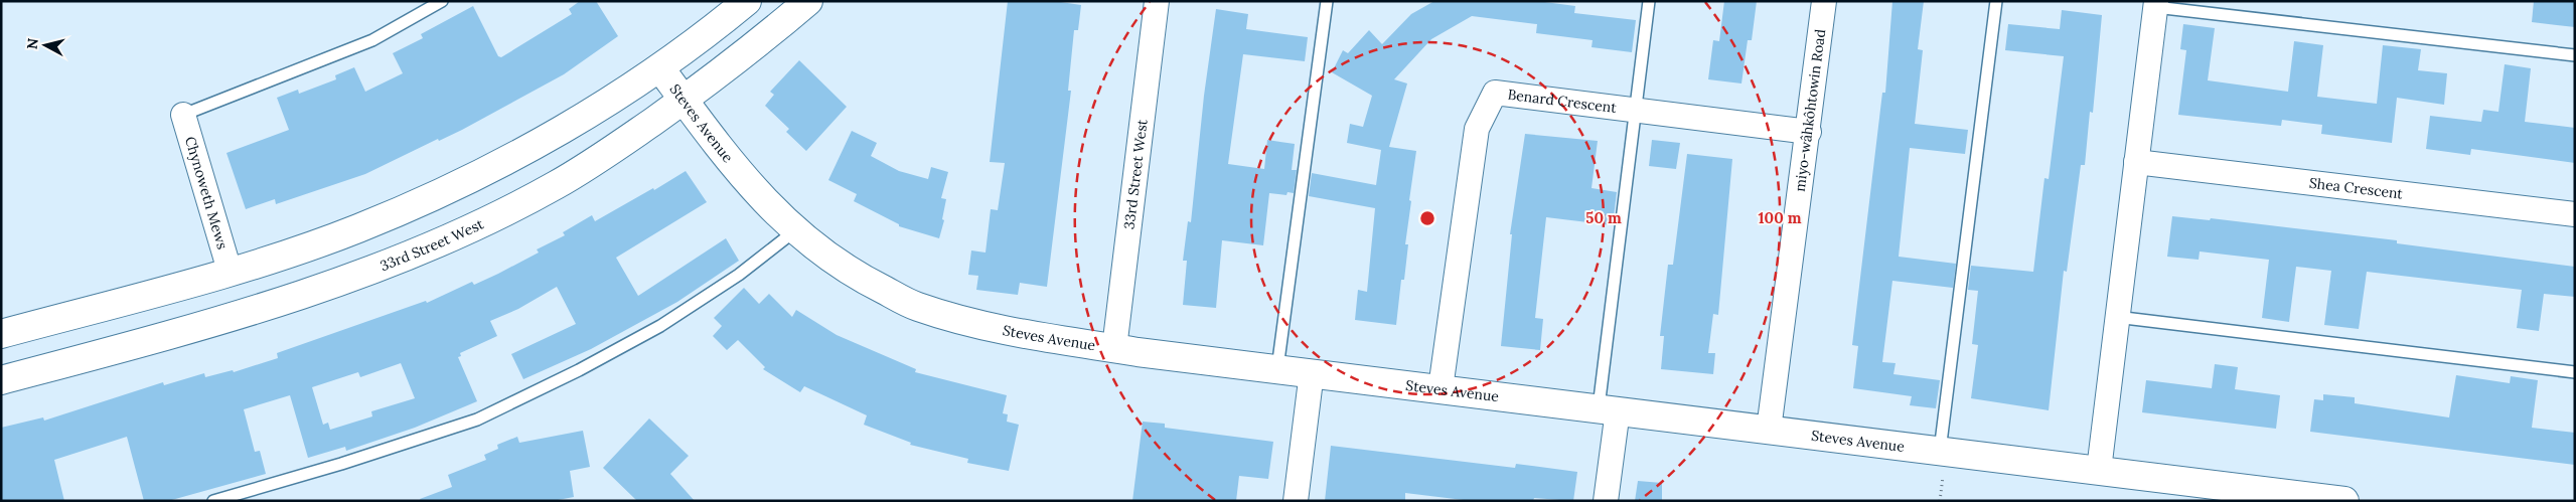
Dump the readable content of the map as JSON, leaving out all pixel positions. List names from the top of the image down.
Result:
{
  "streets": {
    "street": [
      "Benard Crescent",
      "miyo-wâhkôhtowin Road",
      "Steves Avenue",
      "33rd Street West",
      "Shea Crescent",
      "Chynoweth Mews"
    ]
  },
  "crossings": [
    ["Benard Crescent", "miyo-wâhkôhtowin Road"],
    ["Benard Crescent", "Steves Avenue"],
    ["miyo-wâhkôhtowin Road", "Steves Avenue"],
    ["Steves Avenue", "33rd Street West"]
  ],
  "north": "left",
  "rings": ["50 m", "100 m"]
}
